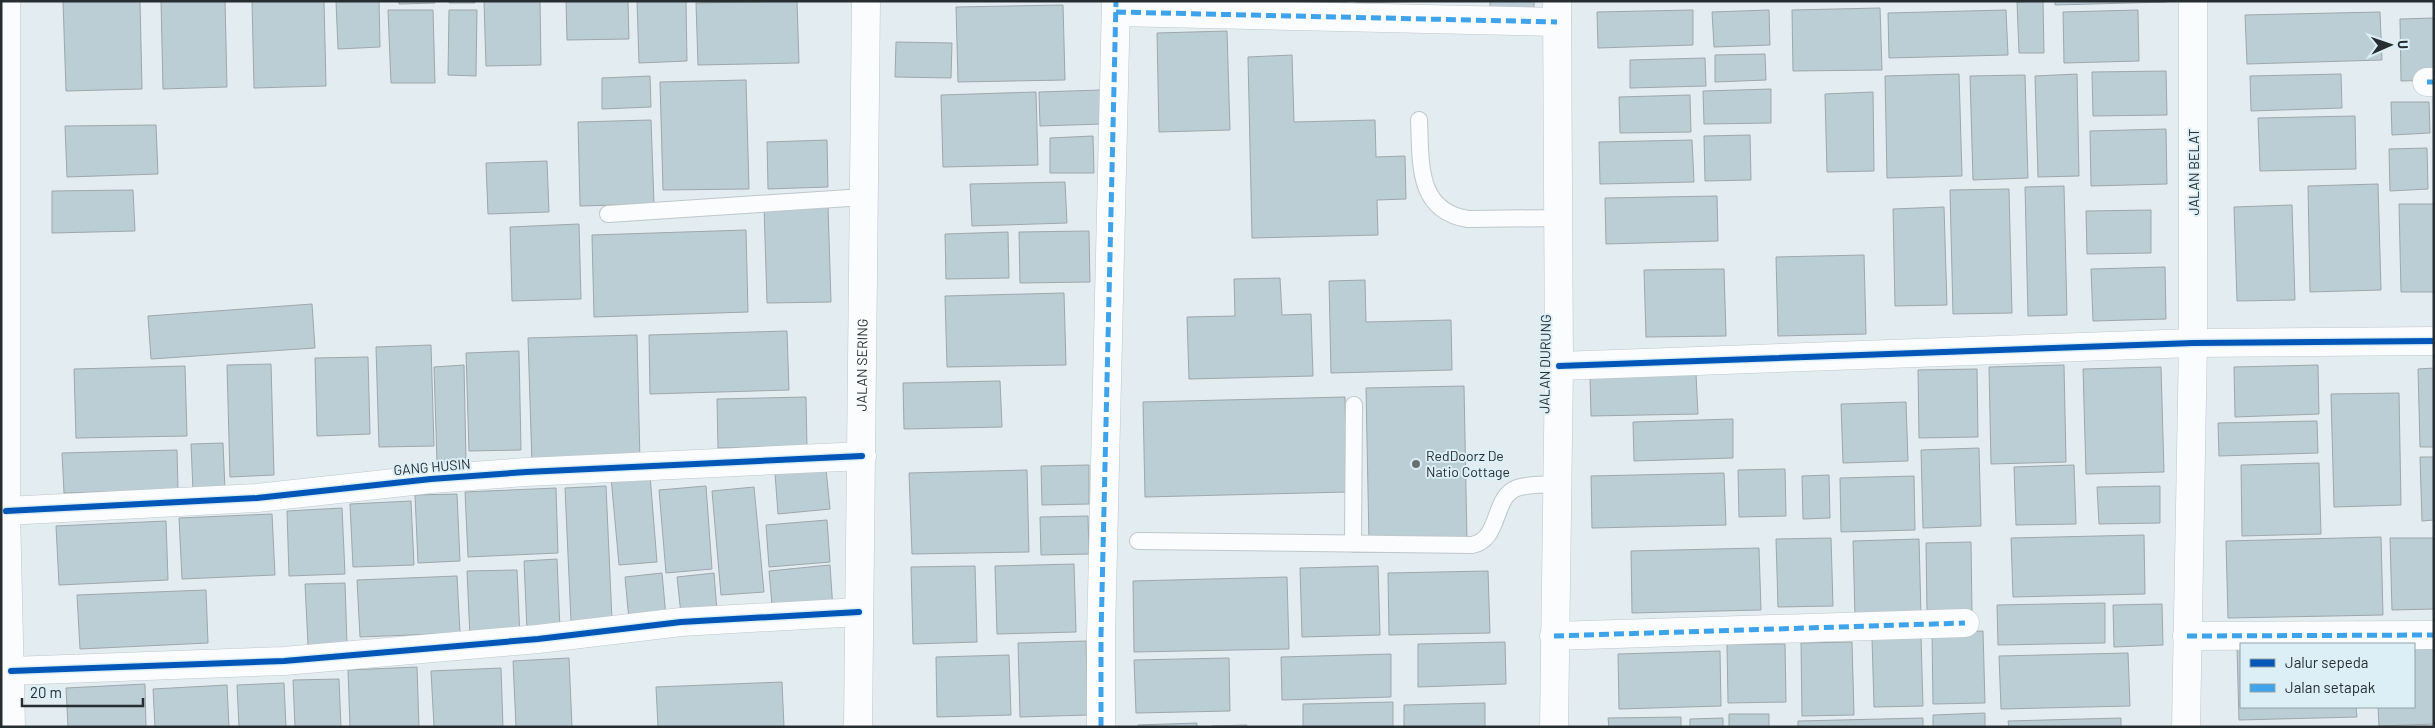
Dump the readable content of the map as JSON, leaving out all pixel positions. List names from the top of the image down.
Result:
{
  "streets": {
    "street": [
      "JALAN BELAT",
      "JALAN SERING",
      "JALAN DURUNG",
      "GANG HUSIN"
    ]
  },
  "crossings": [
    ["JALAN SERING", "GANG HUSIN"]
  ],
  "places": ["RedDoorz De Natio Cottage"],
  "legend": ["Jalur sepeda", "Jalan setapak"],
  "scale_bar": "20 m",
  "north": "right"
}
